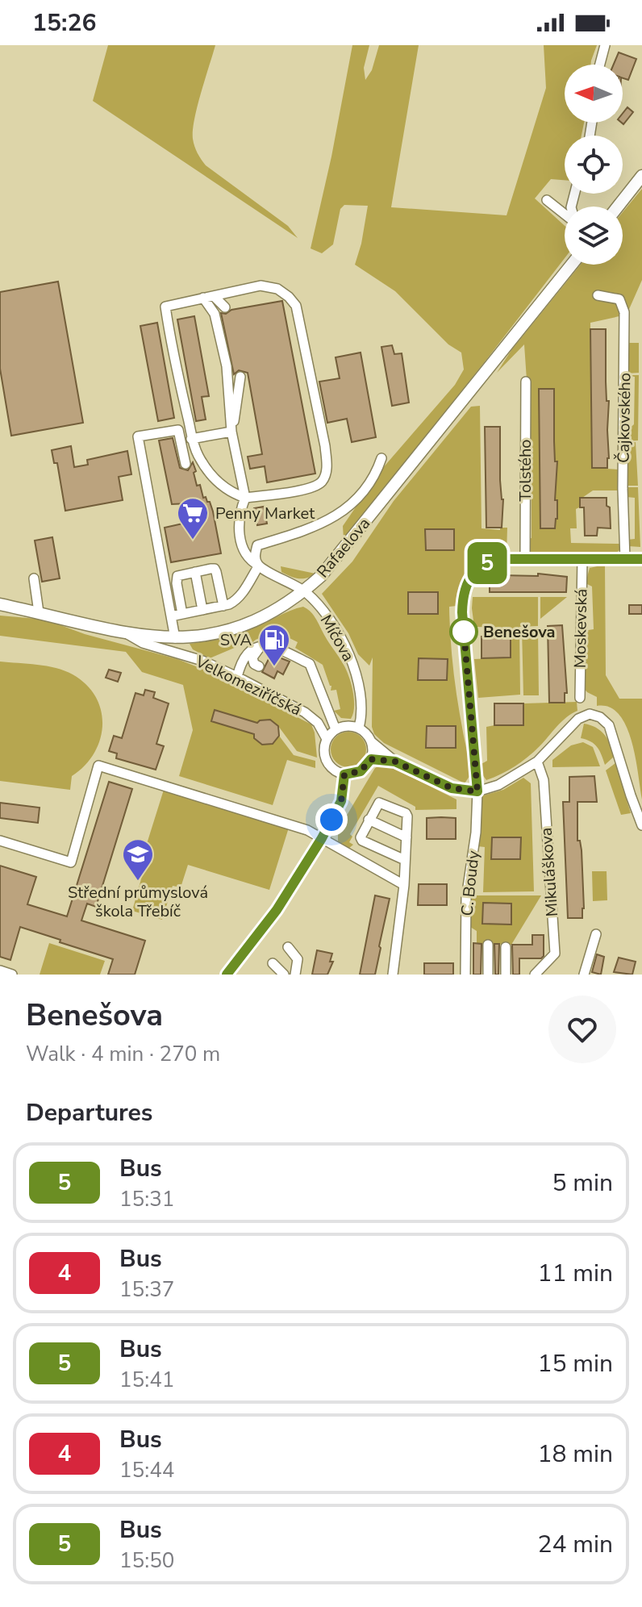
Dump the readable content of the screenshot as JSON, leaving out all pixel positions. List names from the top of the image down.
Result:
{
  "streets": {
    "main road": ["Rafaelova"],
    "street": [
      "Čajkovského",
      "Tolstého",
      "Moskevská",
      "Míčova",
      "Velkomeziříčská",
      "Mikuláškova",
      "C. Boudy"
    ]
  },
  "crossings": [
    ["Rafaelova", "Míčova"],
    ["Rafaelova", "Velkomeziříčská"],
    ["Míčova", "Velkomeziříčská"]
  ],
  "places": {
    "supermarket": ["Penny Market"],
    "other": ["Benešova"],
    "fuel station": ["SVA"],
    "school or university": ["Střední průmyslová škola Třebíč"]
  },
  "lines": ["bus line 5"],
  "north": "left",
  "page": {
    "status": "15:26",
    "on_map": "5",
    "heading": [
      ["Benešova", "Walk · 4 min · 270 m"],
      "Departures"
    ],
    "list": [
      {
        "mark": "5",
        "name": "Bus",
        "note": "15:31",
        "value": "5 min"
      },
      {
        "mark": "4",
        "name": "Bus",
        "note": "15:37",
        "value": "11 min"
      },
      {
        "mark": "5",
        "name": "Bus",
        "note": "15:41",
        "value": "15 min"
      },
      {
        "mark": "4",
        "name": "Bus",
        "note": "15:44",
        "value": "18 min"
      },
      {
        "mark": "5",
        "name": "Bus",
        "note": "15:50",
        "value": "24 min"
      }
    ]
  }
}
